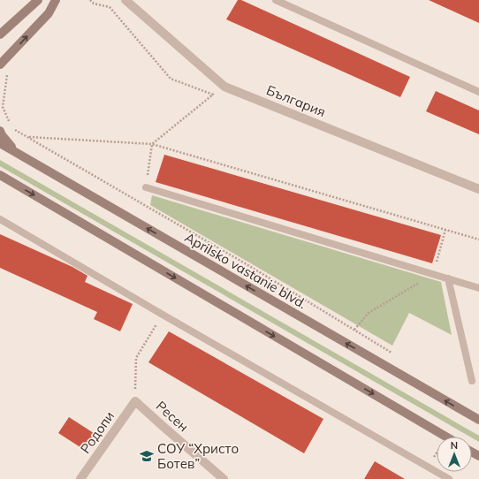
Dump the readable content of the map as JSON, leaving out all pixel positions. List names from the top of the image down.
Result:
{
  "streets": {
    "street": [
      "България",
      "Aprilsko vastanie blvd.",
      "Ресен",
      "Родопи"
    ]
  },
  "crossings": [
    ["Ресен", "Родопи"]
  ],
  "places": {
    "school or university": ["СОУ “Христо Ботев”"]
  },
  "north": "top"
}
